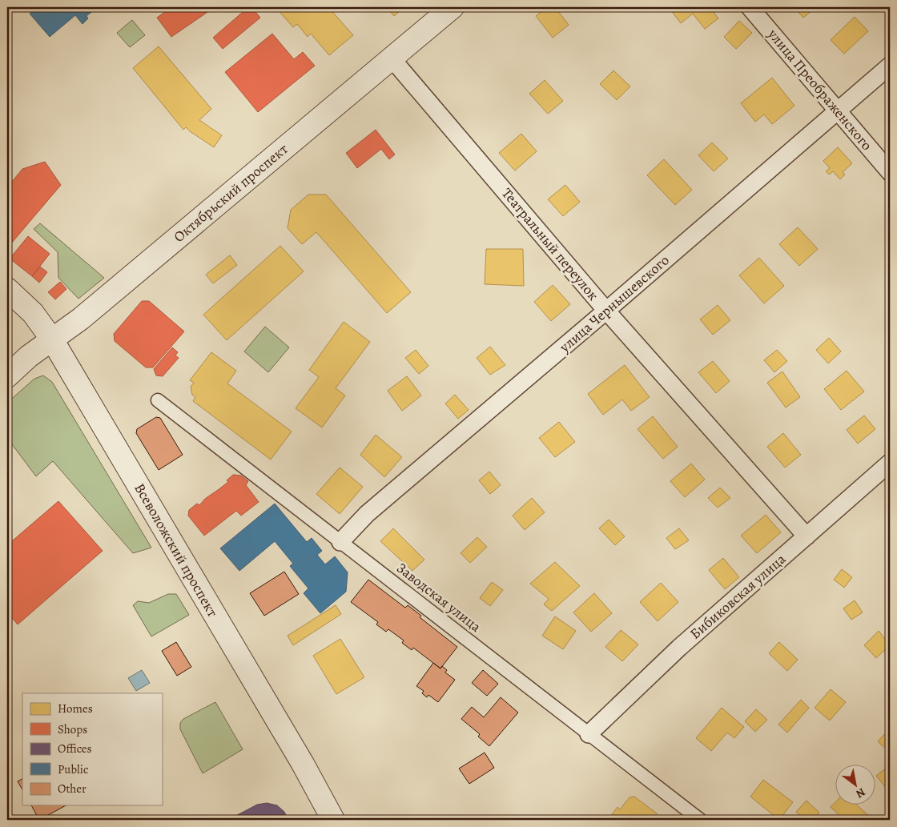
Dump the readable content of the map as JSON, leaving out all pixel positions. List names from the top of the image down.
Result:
{
  "streets": {
    "street": [
      "улица Преображенского",
      "Октябрьский проспект",
      "Театральный переулок",
      "улица Чернышевского",
      "Всеволожский проспект",
      "Бибиковская улица",
      "Заводская улица"
    ]
  },
  "crossings": [
    ["улица Преображенского", "улица Чернышевского"],
    ["Октябрьский проспект", "Театральный переулок"],
    ["Октябрьский проспект", "Всеволожский проспект"],
    ["Театральный переулок", "улица Чернышевского"],
    ["Театральный переулок", "Бибиковская улица"],
    ["улица Чернышевского", "Заводская улица"],
    ["Бибиковская улица", "Заводская улица"]
  ],
  "legend": [
    "Homes",
    "Shops",
    "Offices",
    "Public",
    "Other"
  ],
  "north": "bottom right"
}
